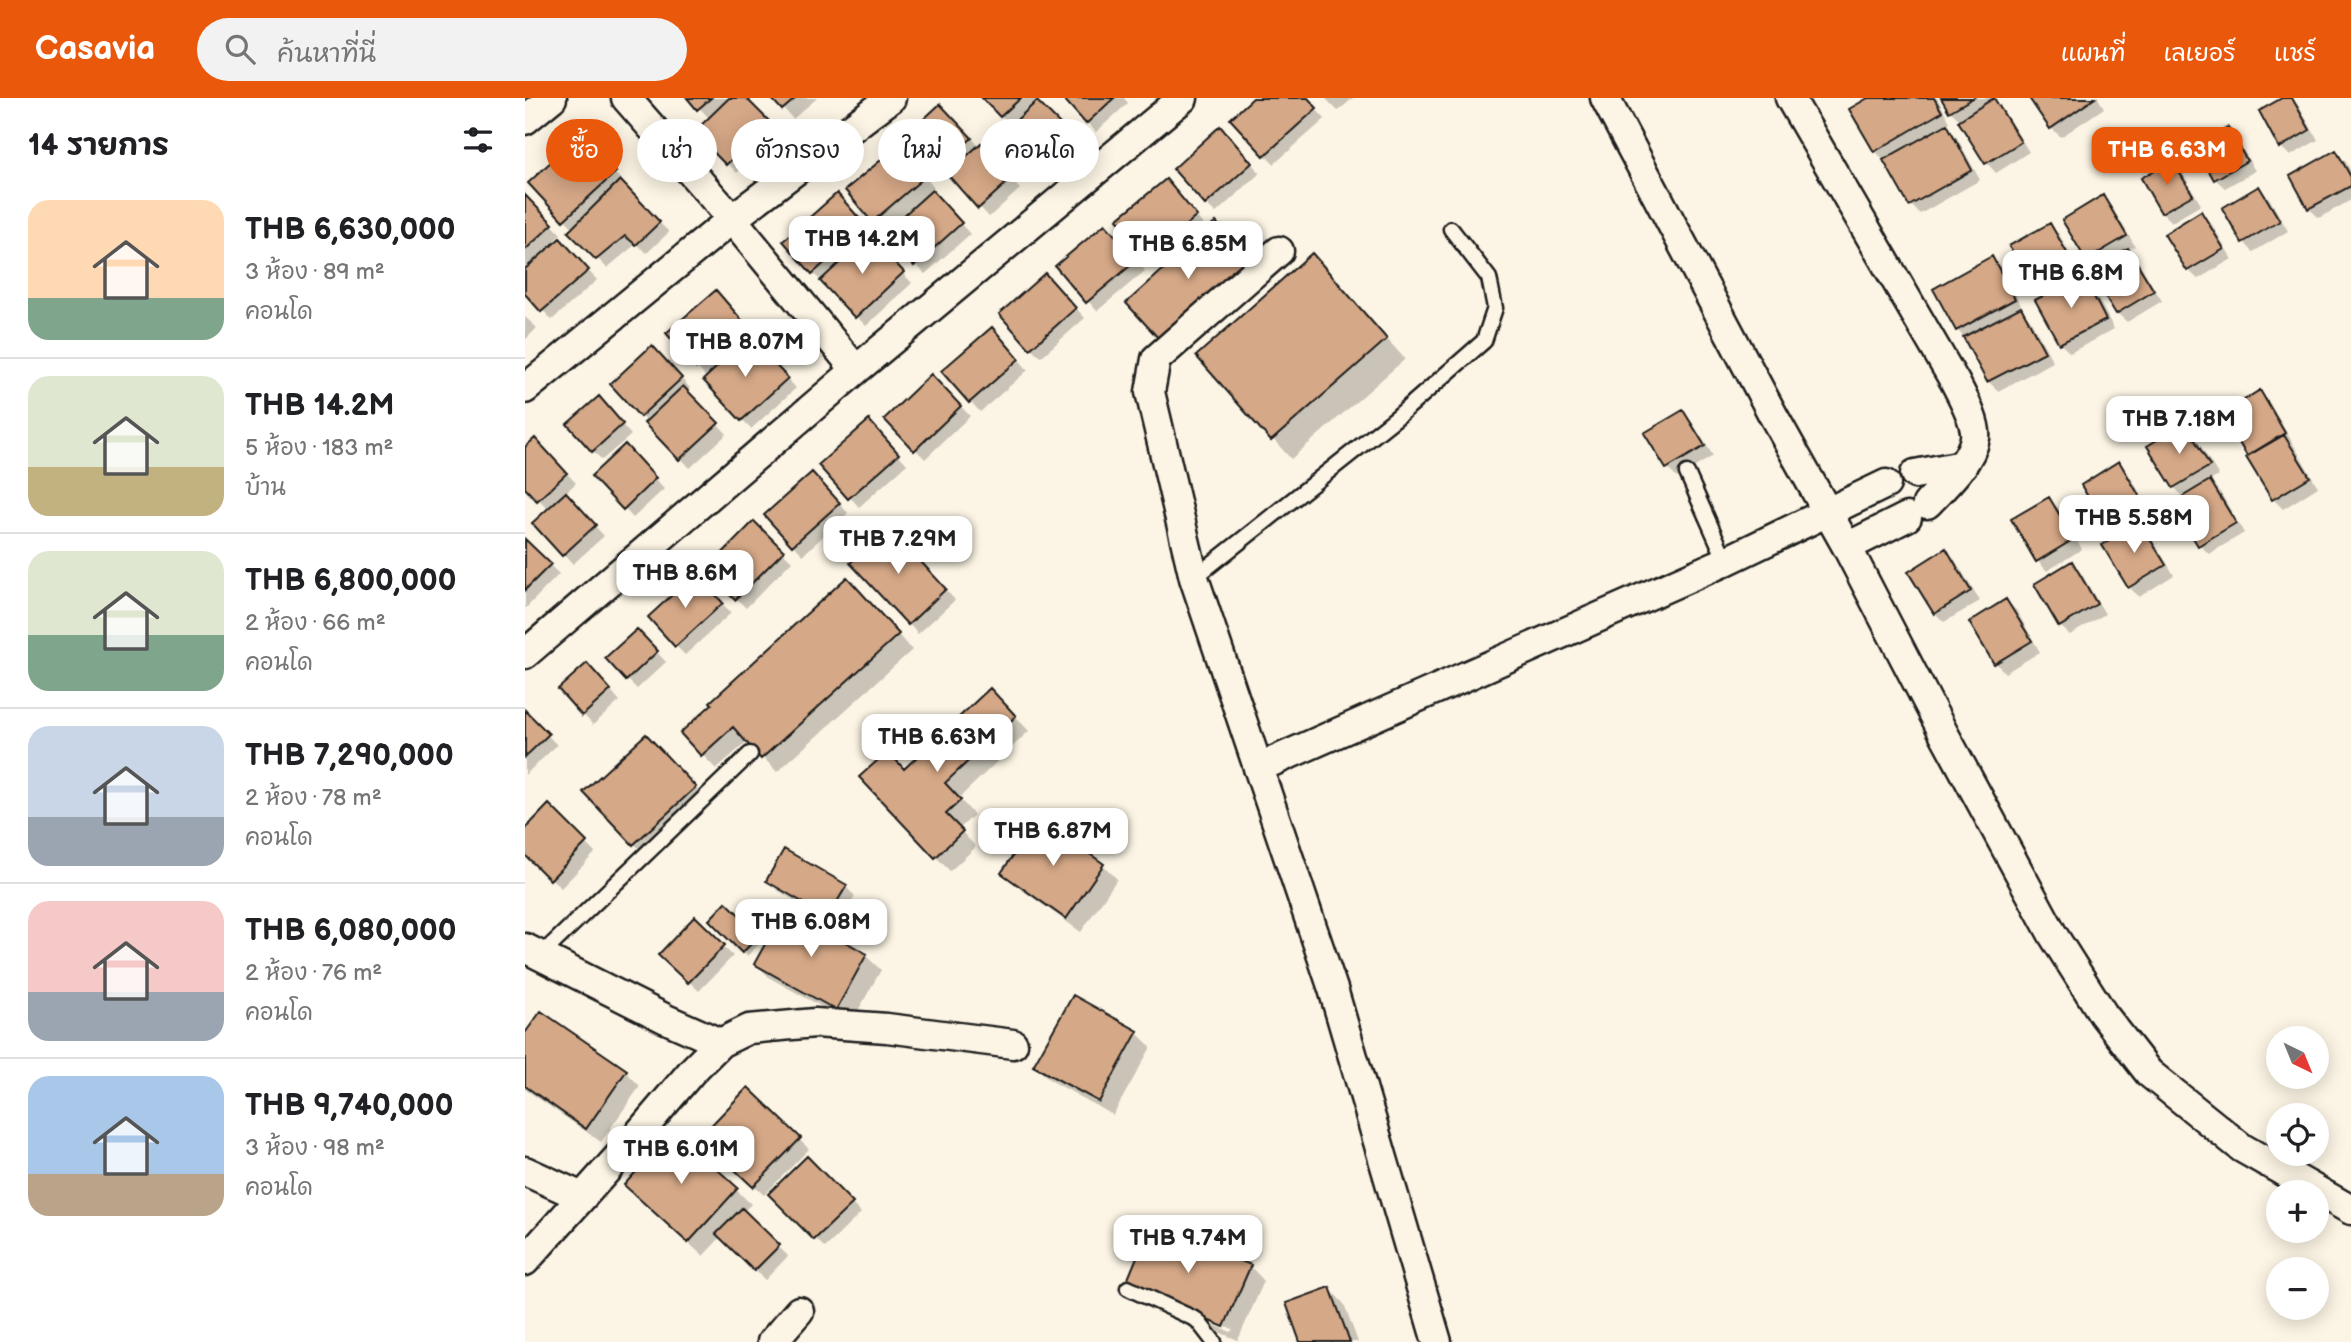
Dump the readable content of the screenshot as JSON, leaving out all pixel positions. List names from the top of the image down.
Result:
{
  "north": "bottom right",
  "page": {
    "header": "Casavia",
    "search": "ค้นหาที่นี่",
    "nav": ["แผนที่", "เลเยอร์", "แชร์"],
    "heading": "14 รายการ",
    "chip": [
      "ซื้อ",
      "เช่า",
      "ตัวกรอง",
      "ใหม่",
      "คอนโด"
    ],
    "price": [
      "THB 6.63M",
      "THB 14.2M",
      "THB 6.85M",
      "THB 6.8M",
      "THB 8.07M",
      "THB 7.18M",
      "THB 5.58M",
      "THB 7.29M",
      "THB 8.6M",
      "THB 6.63M",
      "THB 6.87M",
      "THB 6.08M",
      "THB 6.01M",
      "THB 9.74M"
    ],
    "list": [
      {
        "name": "THB 6,630,000",
        "note": "3 ห้อง · 89 m² · คอนโด"
      },
      {
        "name": "THB 14.2M",
        "note": "5 ห้อง · 183 m² · บ้าน"
      },
      {
        "name": "THB 6,800,000",
        "note": "2 ห้อง · 66 m² · คอนโด"
      },
      {
        "name": "THB 7,290,000",
        "note": "2 ห้อง · 78 m² · คอนโด"
      },
      {
        "name": "THB 6,080,000",
        "note": "2 ห้อง · 76 m² · คอนโด"
      },
      {
        "name": "THB 9,740,000",
        "note": "3 ห้อง · 98 m² · คอนโด"
      }
    ],
    "map_buttons": ["+", "−"]
  }
}
